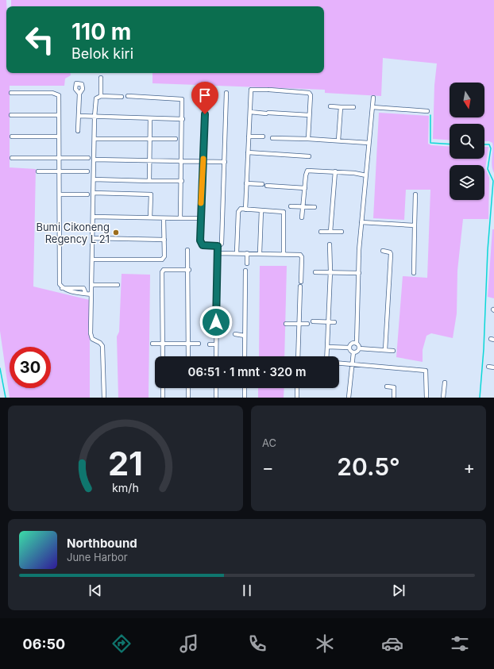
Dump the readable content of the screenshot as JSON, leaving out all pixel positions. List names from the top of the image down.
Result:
{
  "places": ["Bumi Cikoneng Regency L 21"],
  "north": "bottom",
  "page": {
    "turn": ["110 m", "Belok kiri"],
    "limit": "30",
    "trip": "06:51 · 1 mnt · 320 m",
    "tile": "AC",
    "heat": ["−", "20.5°", "+"],
    "song": ["Northbound", "June Harbor"],
    "tabs": "06:50",
    "gauge": ["21", "km/h"]
  }
}
